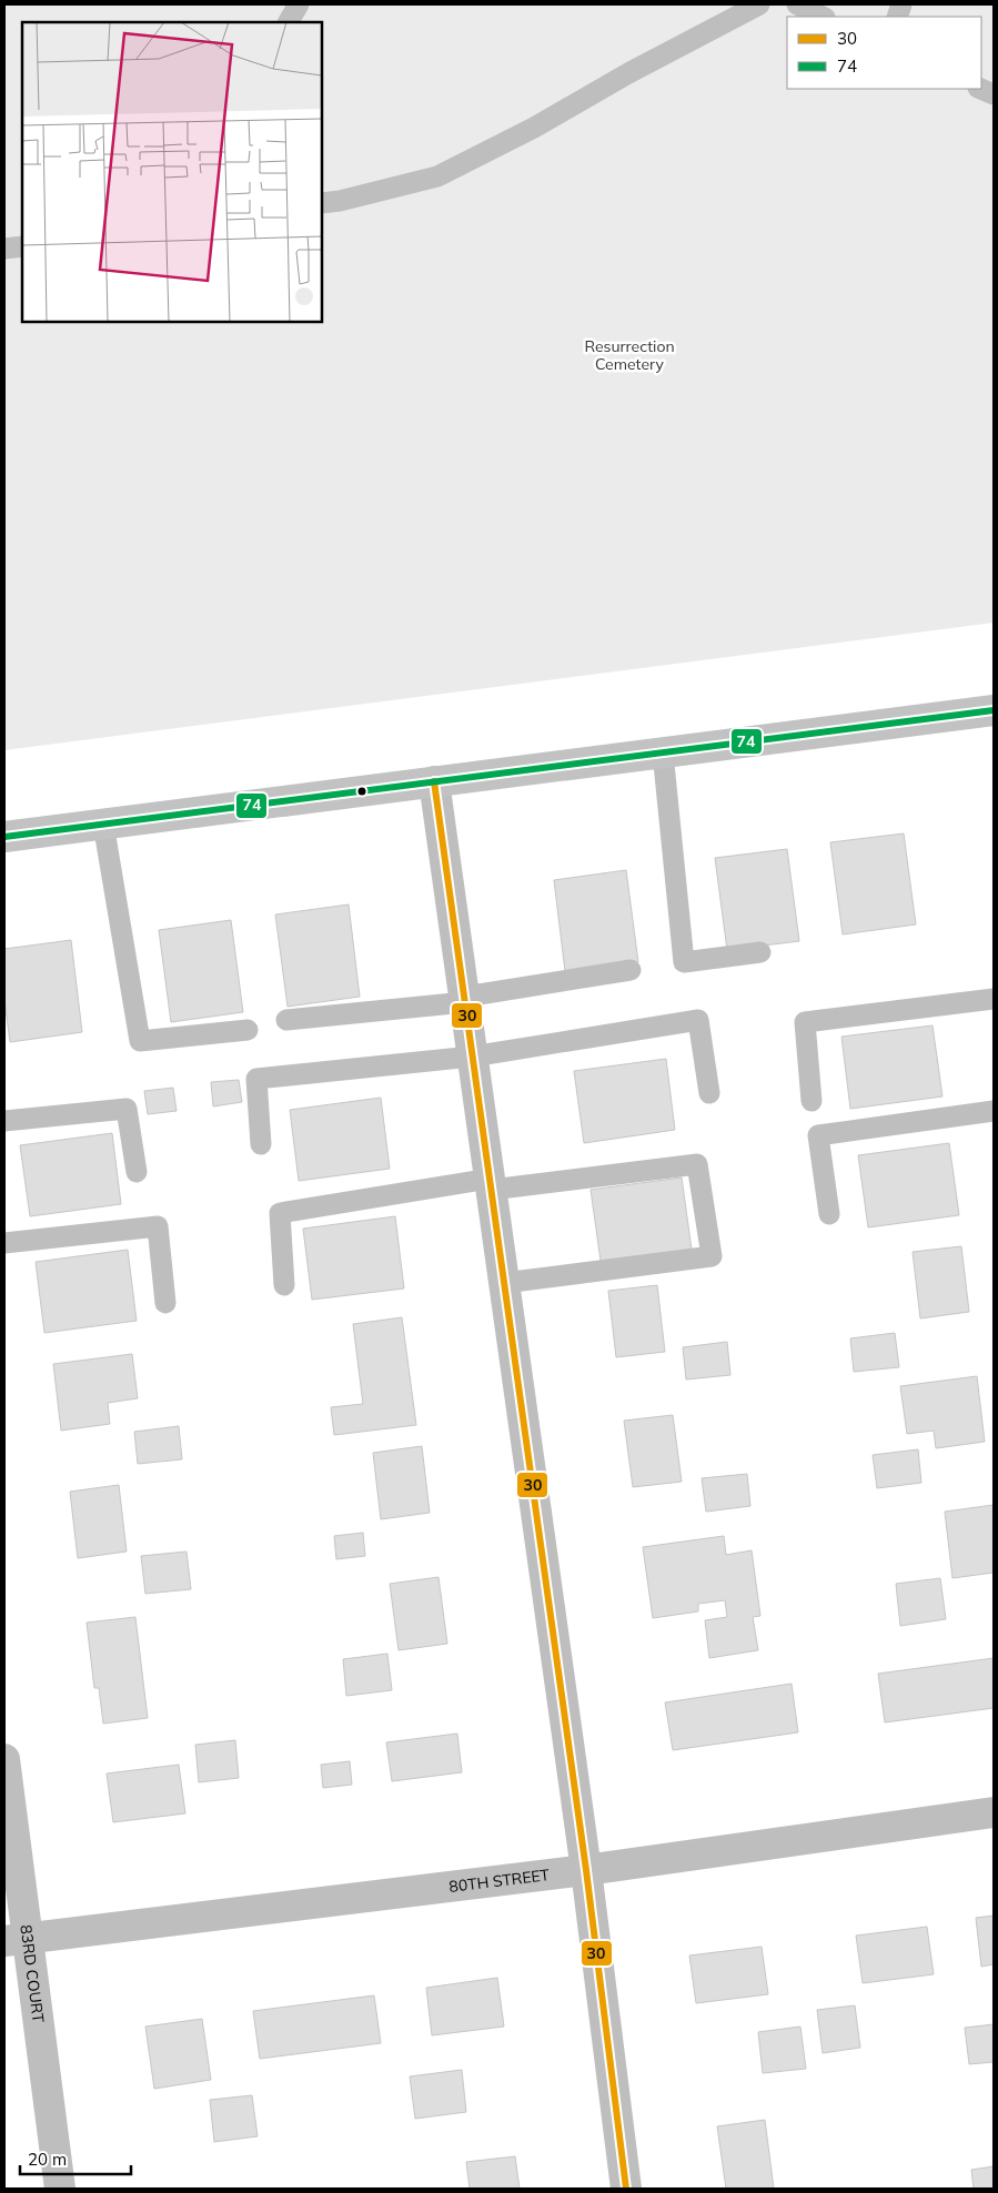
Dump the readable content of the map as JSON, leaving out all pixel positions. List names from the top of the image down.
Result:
{
  "streets": {
    "street": ["80TH STREET", "83RD COURT"]
  },
  "crossings": [
    ["80TH STREET", "83RD COURT"]
  ],
  "parks": ["Resurrection Cemetery"],
  "lines": ["transit line 74", "transit line 30"],
  "legend": ["30", "74"],
  "scale_bar": "20 m"
}
